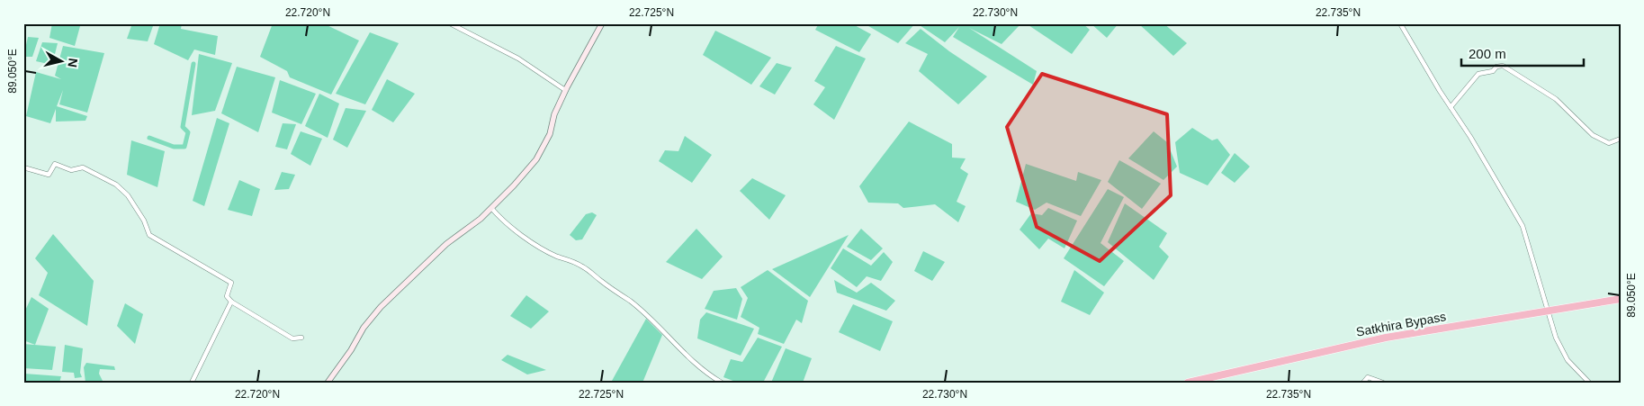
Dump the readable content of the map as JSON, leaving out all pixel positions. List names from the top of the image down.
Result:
{
  "streets": {
    "highway": ["Satkhira Bypass"]
  },
  "scale_bar": "200 m",
  "north": "right",
  "coordinates": [
    "22.720°N",
    "22.725°N",
    "22.730°N",
    "22.735°N",
    "89.050°E"
  ]
}
